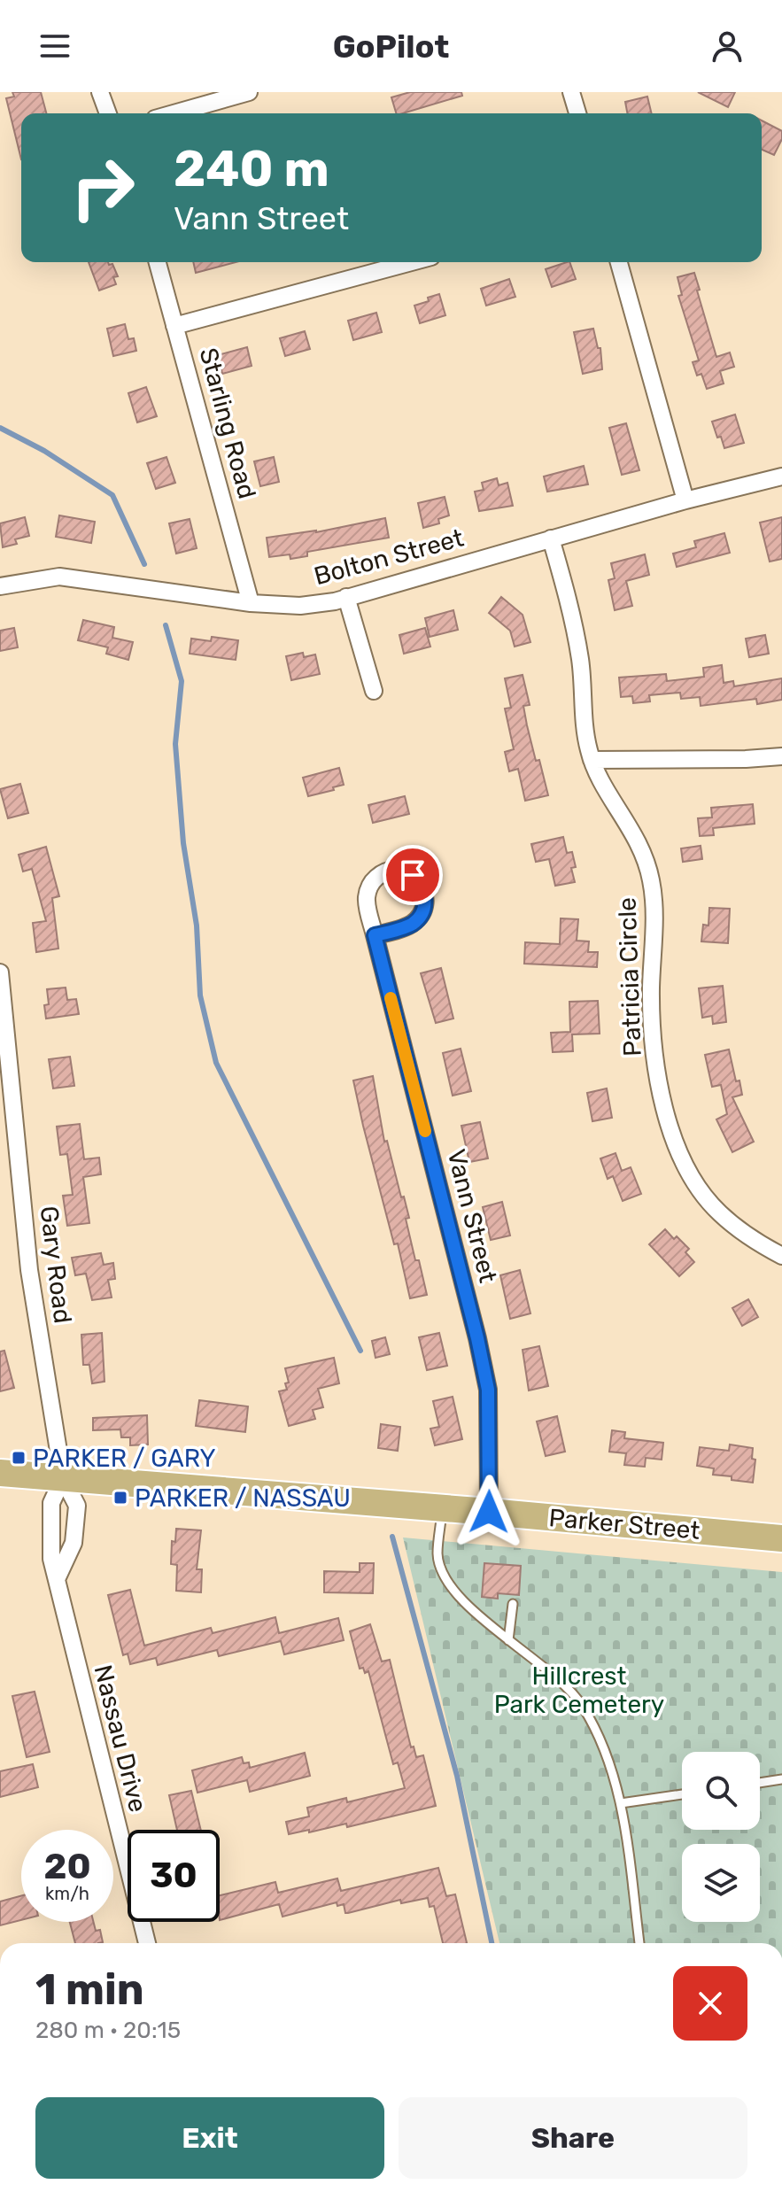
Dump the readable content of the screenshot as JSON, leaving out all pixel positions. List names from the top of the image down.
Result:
{
  "streets": {
    "main road": ["Parker Street"],
    "street": [
      "Starling Road",
      "Bolton Street",
      "Patricia Circle",
      "Vann Street",
      "Gary Road",
      "Nassau Drive"
    ]
  },
  "crossings": [
    ["Starling Road", "Bolton Street"],
    ["Bolton Street", "Patricia Circle"],
    ["Vann Street", "Parker Street"],
    ["Gary Road", "Parker Street"],
    ["Gary Road", "Nassau Drive"],
    ["Parker Street", "Nassau Drive"]
  ],
  "parks": ["Hillcrest Park Cemetery"],
  "places": {
    "transit": ["PARKER / GARY", "PARKER / NASSAU"]
  },
  "page": {
    "header": "GoPilot",
    "turn": ["240 m", "Vann Street"],
    "speed": "20 km/h",
    "limit": "30",
    "heading": ["1 min", "280 m · 20:15"],
    "buttons": ["Exit", "Share"]
  }
}
